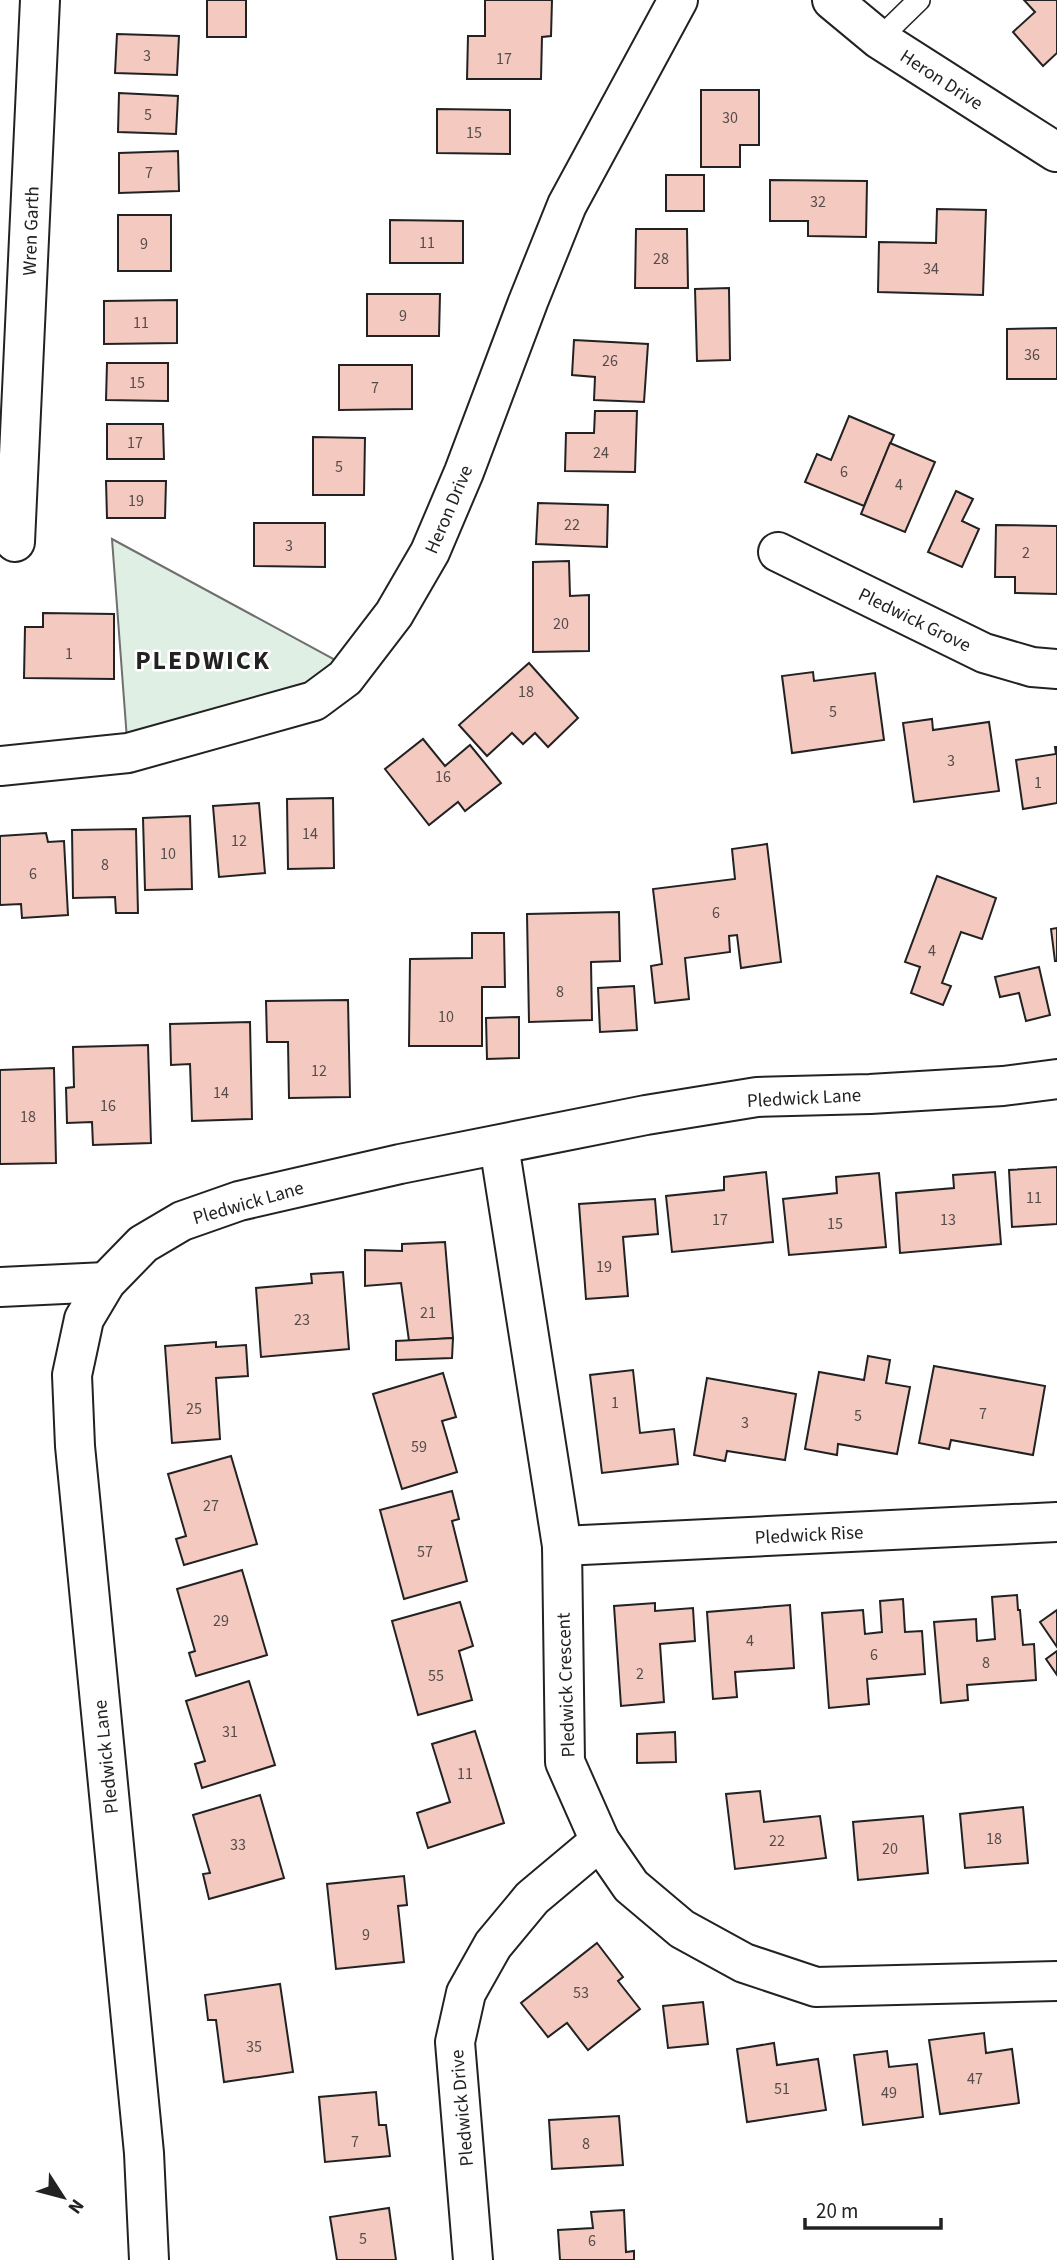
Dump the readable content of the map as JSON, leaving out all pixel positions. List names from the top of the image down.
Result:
{
  "streets": {
    "street": [
      "Heron Drive",
      "Wren Garth",
      "Pledwick Grove",
      "Pledwick Lane",
      "Pledwick Rise",
      "Pledwick Crescent",
      "Pledwick Drive"
    ]
  },
  "crossings": [
    ["Pledwick Lane", "Pledwick Crescent"],
    ["Pledwick Rise", "Pledwick Crescent"],
    ["Pledwick Crescent", "Pledwick Drive"]
  ],
  "districts": ["PLEDWICK"],
  "house_numbers": [
    "3",
    "17",
    "5",
    "30",
    "15",
    "7",
    "32",
    "11",
    "9",
    "28",
    "34",
    "9",
    "11",
    "36",
    "26",
    "15",
    "7",
    "17",
    "24",
    "5",
    "6",
    "4",
    "19",
    "22",
    "3",
    "2",
    "20",
    "1",
    "18",
    "5",
    "3",
    "16",
    "1",
    "14",
    "12",
    "10",
    "8",
    "6",
    "6",
    "4",
    "8",
    "10",
    "12",
    "14",
    "16",
    "18",
    "11",
    "17",
    "13",
    "15",
    "19",
    "21",
    "23",
    "1",
    "25",
    "7",
    "5",
    "3",
    "59",
    "27",
    "57",
    "29",
    "4",
    "6",
    "8",
    "2",
    "55",
    "31",
    "11",
    "18",
    "22",
    "33",
    "20",
    "9",
    "53",
    "35",
    "47",
    "51",
    "49",
    "7",
    "8",
    "5",
    "6"
  ],
  "scale_bar": "20 m",
  "north": "bottom right"
}
